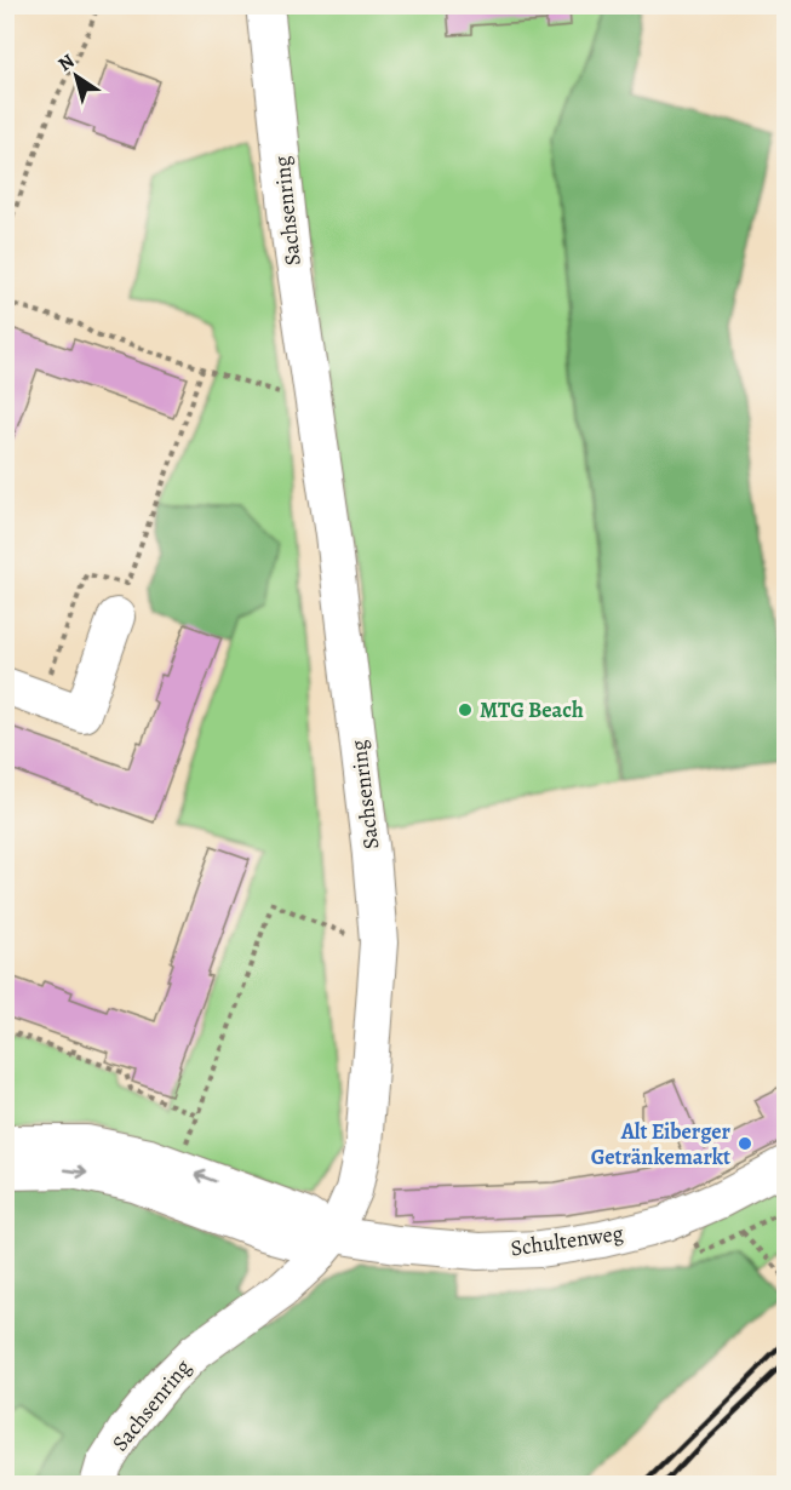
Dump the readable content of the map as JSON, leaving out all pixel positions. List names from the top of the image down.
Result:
{
  "streets": {
    "street": ["Sachsenring", "Schultenweg"]
  },
  "crossings": [
    ["Sachsenring", "Schultenweg"]
  ],
  "places": ["MTG Beach", "Alt Eiberger Getränkemarkt"],
  "north": "top left"
}
